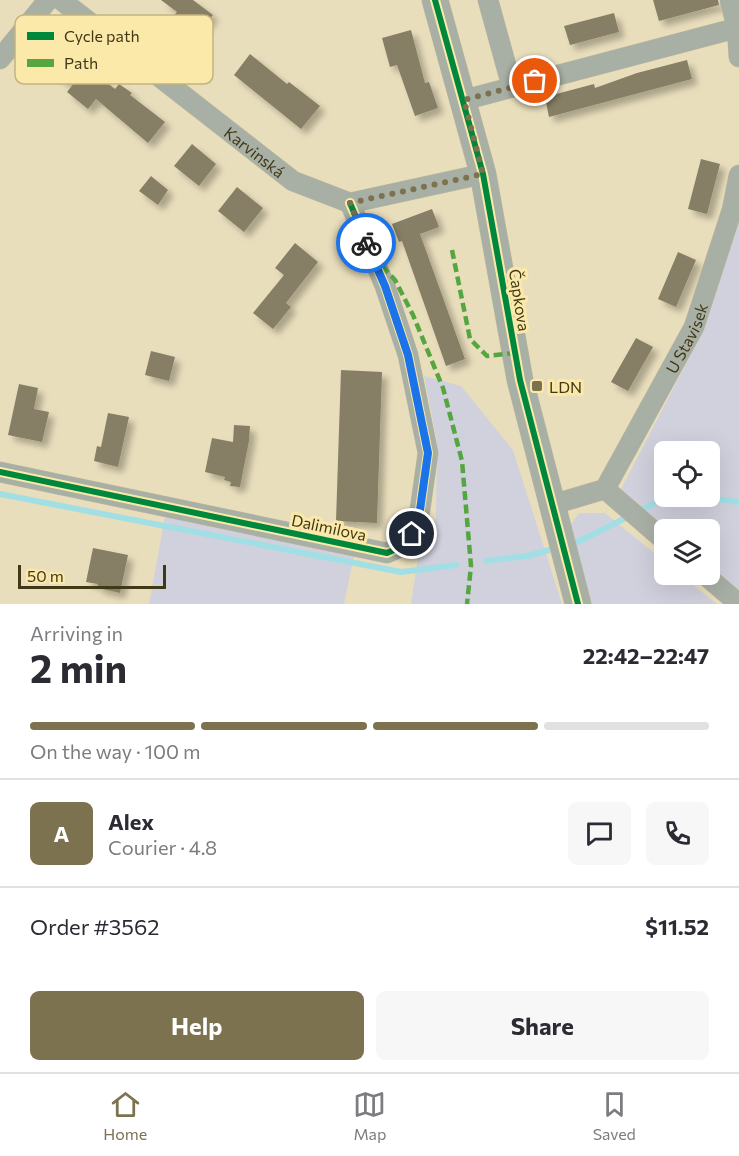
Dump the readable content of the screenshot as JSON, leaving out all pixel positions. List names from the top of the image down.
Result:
{
  "streets": {
    "street": [
      "Karvinská",
      "Čapkova",
      "U Stavisek",
      "Dalimilova"
    ]
  },
  "crossings": [
    ["Karvinská", "Dalimilova"]
  ],
  "places": {
    "transit": ["LDN"]
  },
  "legend": ["Cycle path", "Path"],
  "scale_bar": "50 m",
  "page": {
    "scale": "50 m",
    "heading": ["2 min", "Arriving in", "22:42–22:47"],
    "panel": [
      "Alex",
      "Courier · 4.8",
      "Order #3562",
      "$11.52"
    ],
    "bar": "On the way · 100 m",
    "round": "A",
    "buttons": ["Help", "Share"],
    "tabs": ["Home", "Map", "Saved"]
  }
}
